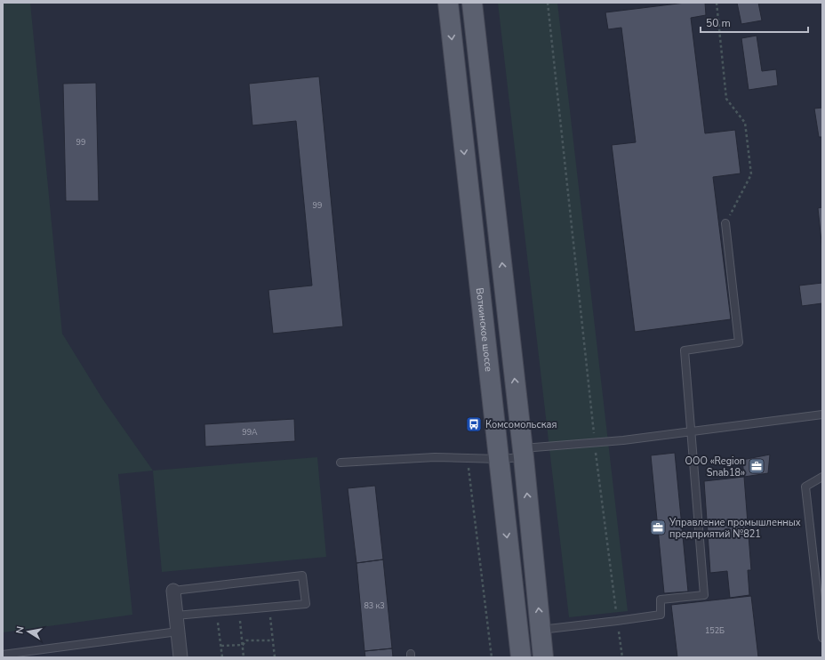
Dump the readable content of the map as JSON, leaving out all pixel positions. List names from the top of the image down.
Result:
{
  "streets": {
    "main road": ["Воткинское шоссе"]
  },
  "places": {
    "bus stop": ["Комсомольская"],
    "office": ["OOO «Region Snab18»", "Управление промышленных предприятий №821"]
  },
  "house_numbers": [
    "99",
    "99",
    "99А",
    "83 к3",
    "152Б"
  ],
  "scale_bar": "50 m",
  "north": "left"
}
